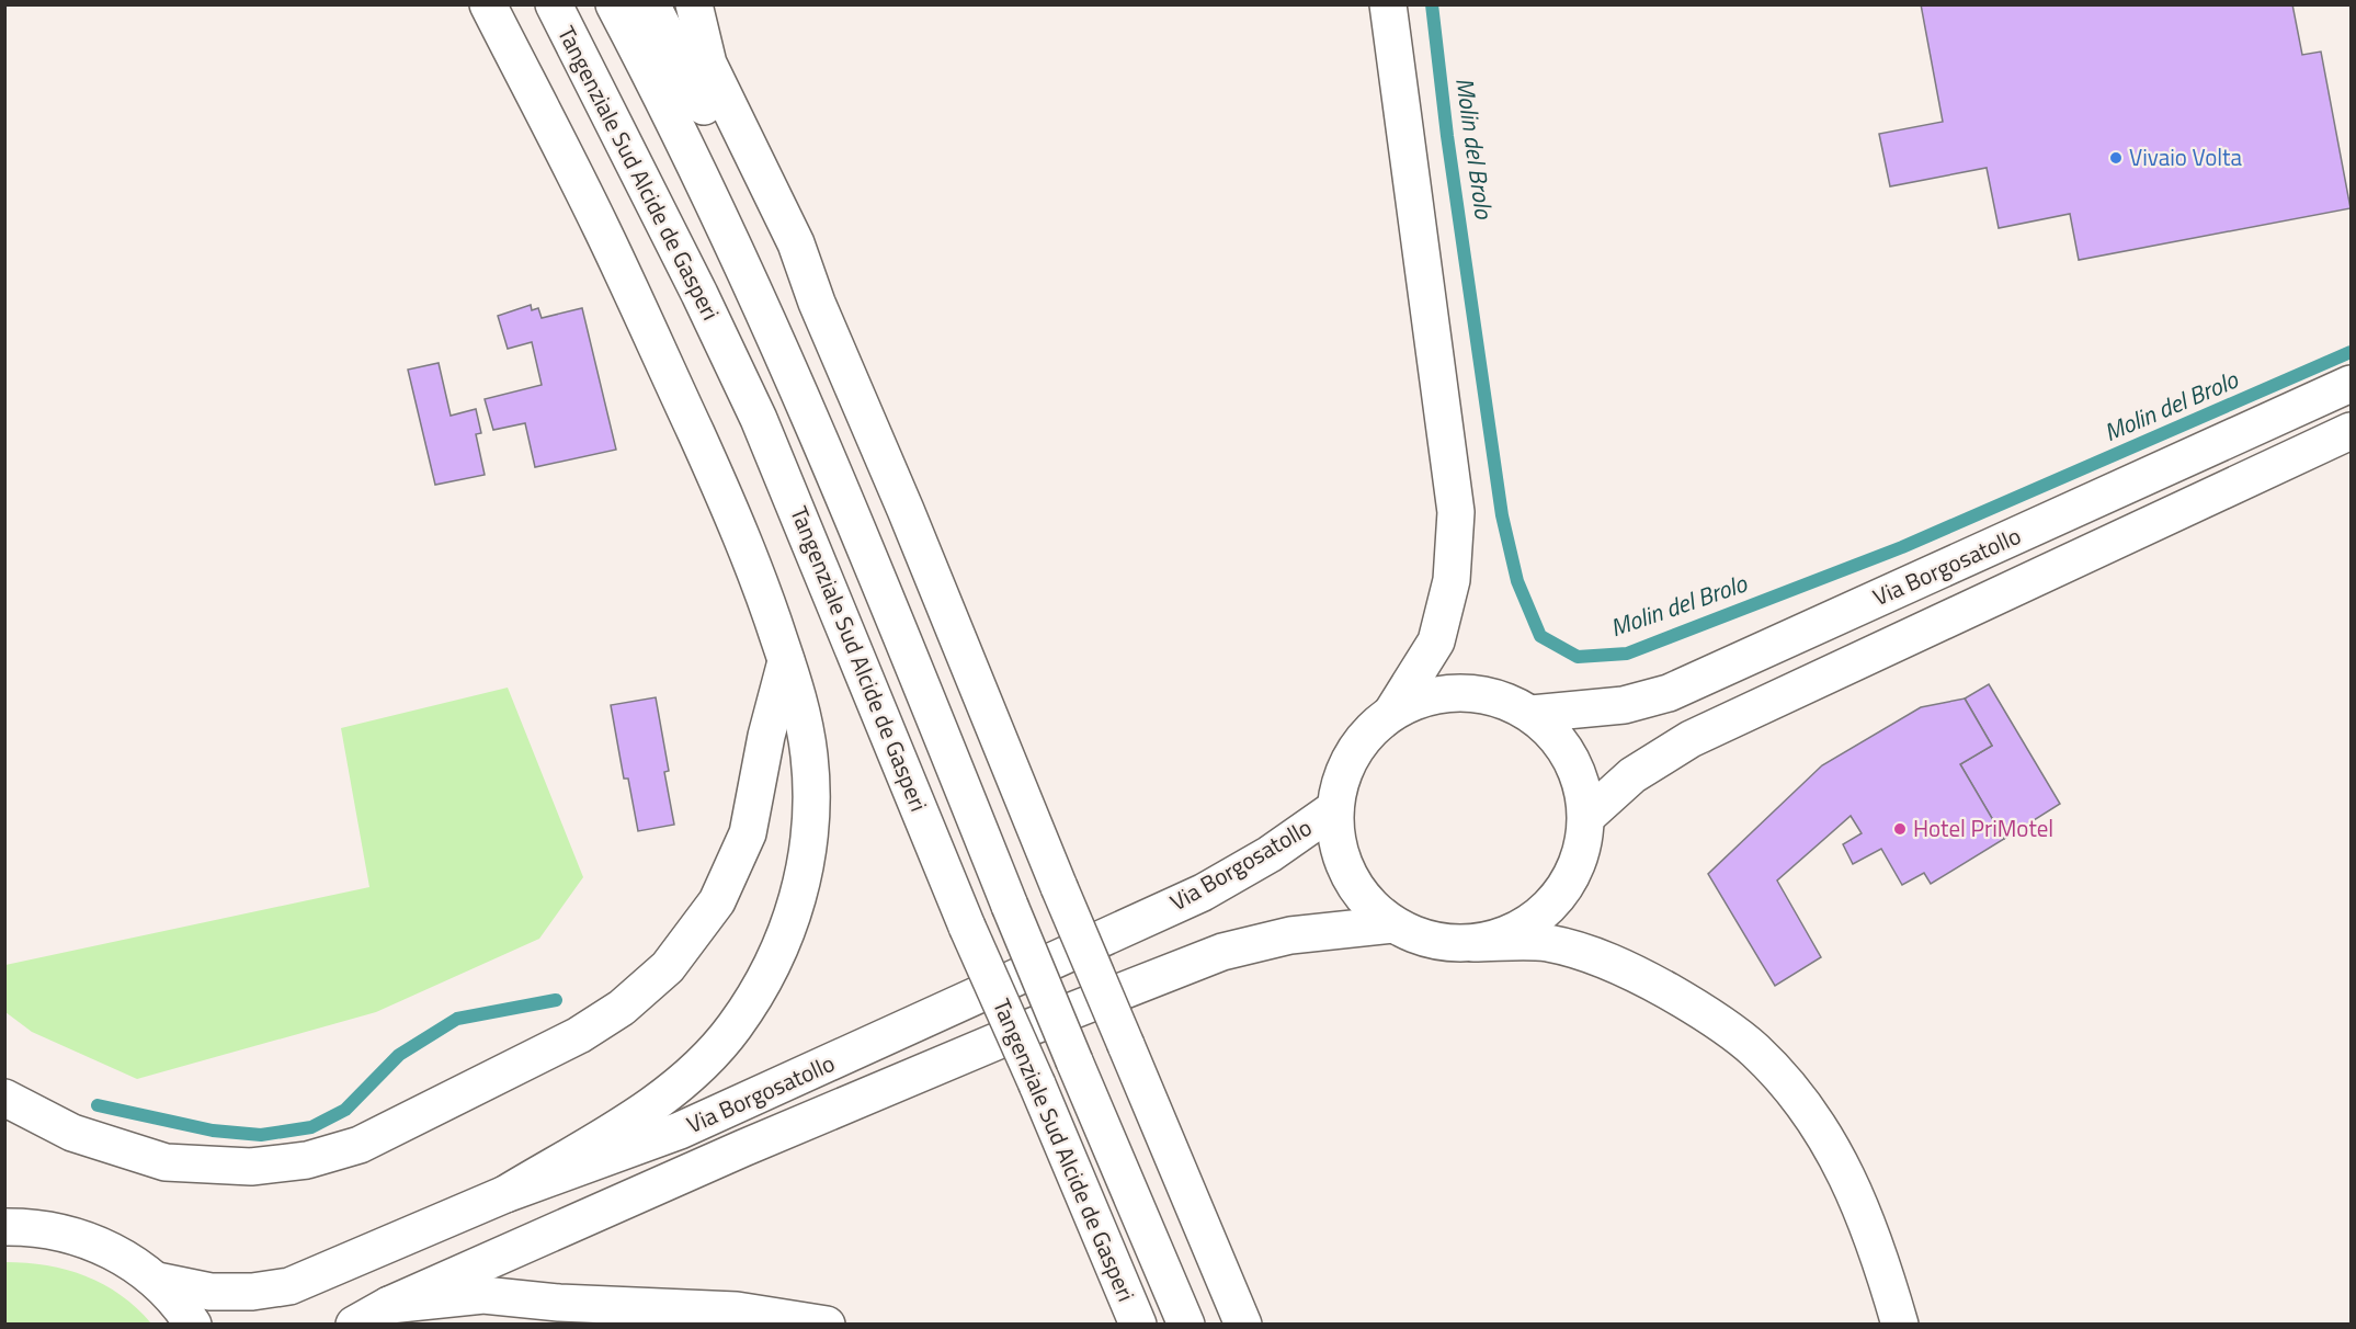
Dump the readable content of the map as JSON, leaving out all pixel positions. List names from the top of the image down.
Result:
{
  "streets": {
    "main road": ["Tangenziale Sud Alcide de Gasperi", "Via Borgosatollo"]
  },
  "water": ["Molin del Brolo"],
  "places": ["Vivaio Volta", "Hotel PriMotel"]
}
